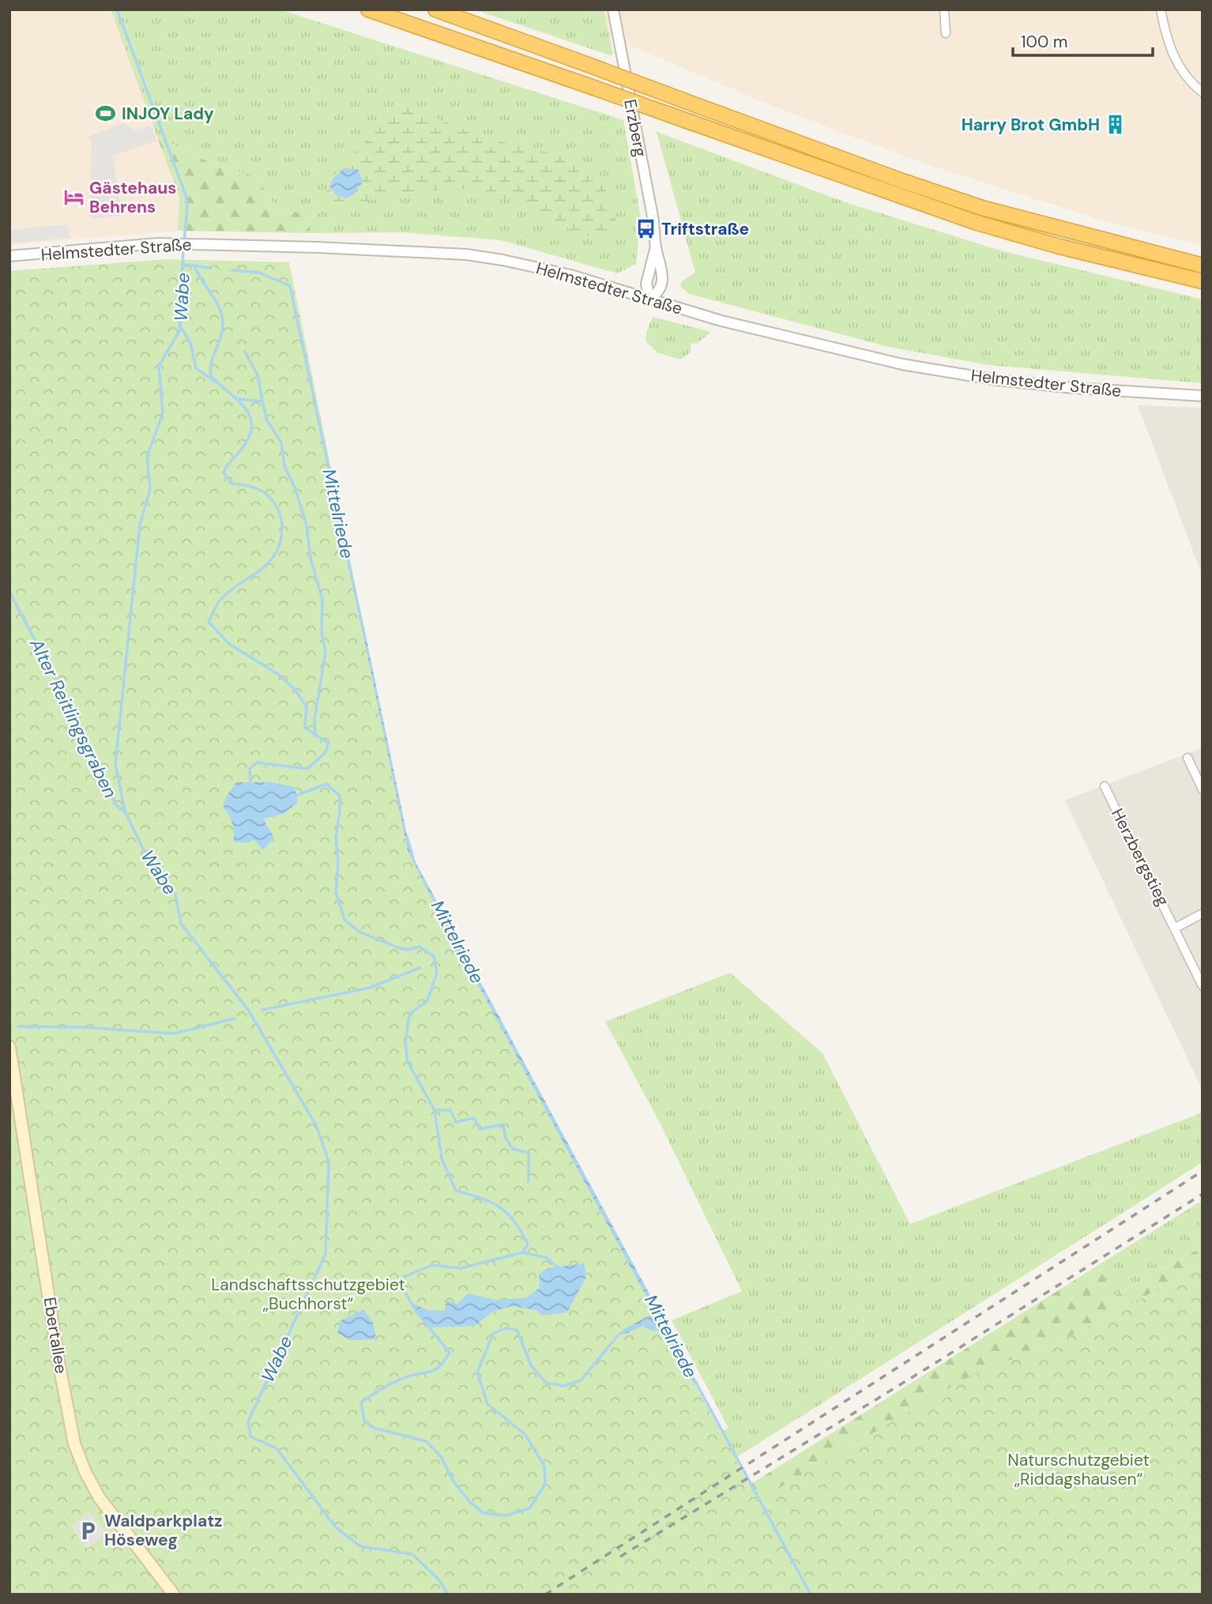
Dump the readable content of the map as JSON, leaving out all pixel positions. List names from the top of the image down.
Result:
{
  "streets": {
    "main road": ["Ebertallee"],
    "street": ["Erzberg", "Helmstedter Straße", "Herzbergstieg"]
  },
  "crossings": [
    ["Erzberg", "Helmstedter Straße"]
  ],
  "water": ["Wabe", "Mittelriede", "Alter Reitlingsgraben"],
  "parks": ["Landschaftsschutzgebiet „Buchhorst“", "Naturschutzgebiet „Riddagshausen“"],
  "places": {
    "sports": ["INJOY Lady"],
    "building": ["Harry Brot GmbH"],
    "hotel": ["Gästehaus Behrens"],
    "bus stop": ["Triftstraße"],
    "parking": ["Waldparkplatz Höseweg"]
  },
  "scale_bar": "100 m"
}
